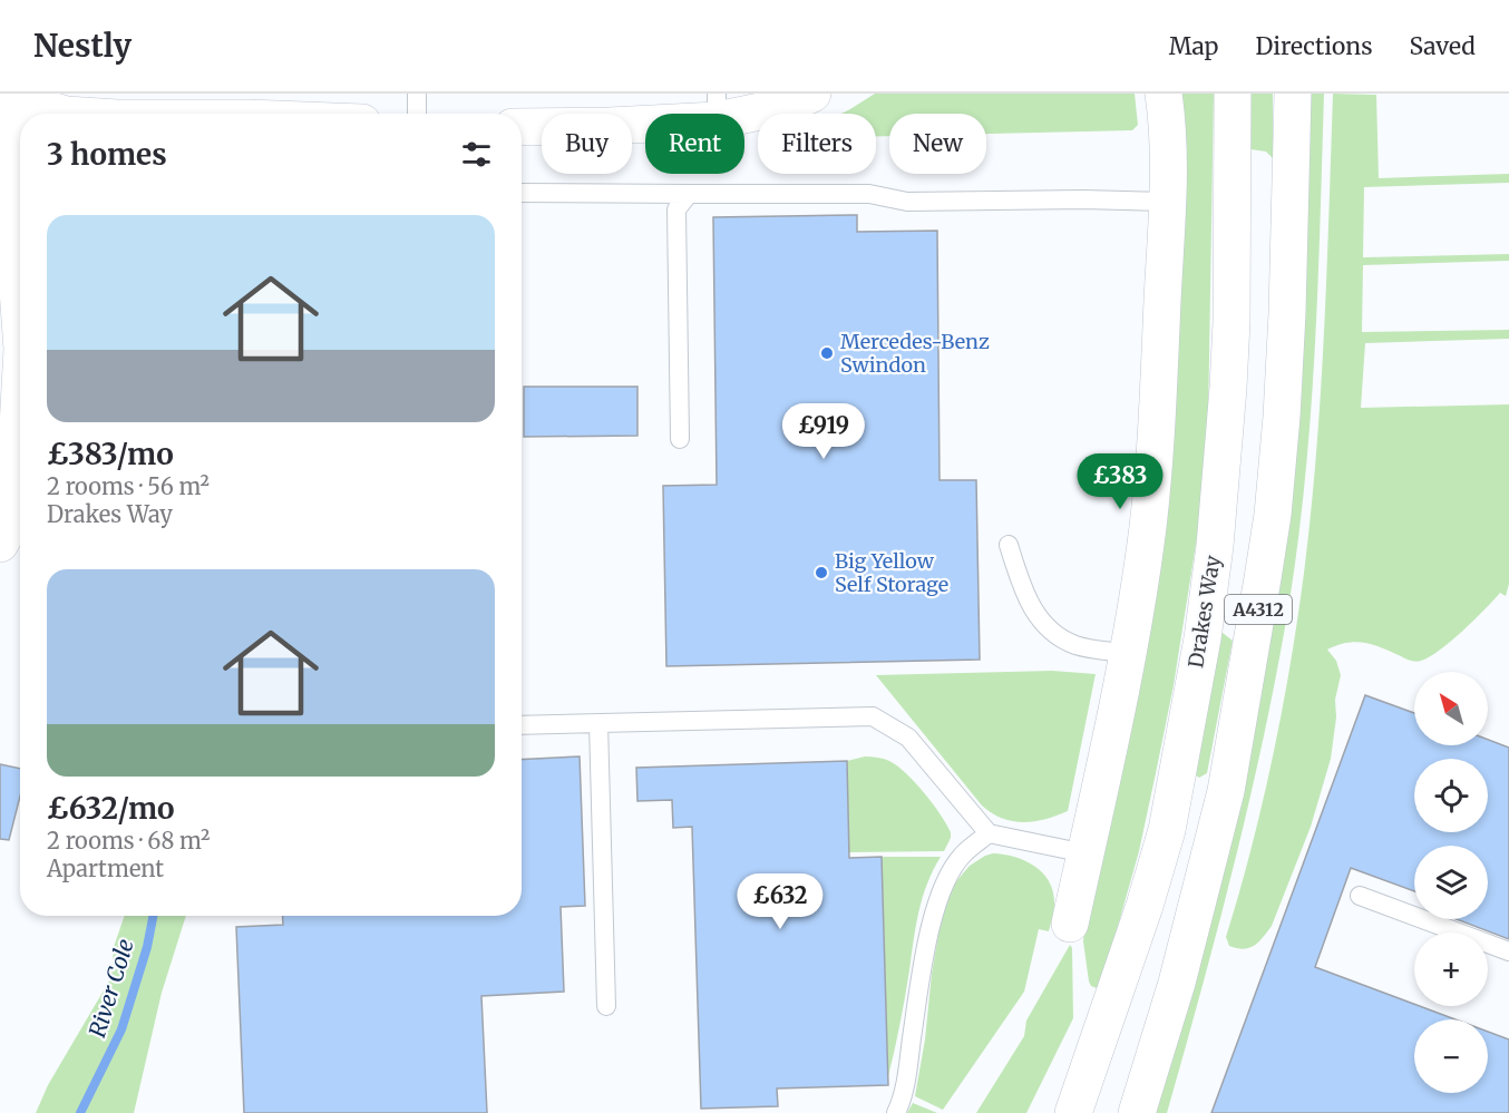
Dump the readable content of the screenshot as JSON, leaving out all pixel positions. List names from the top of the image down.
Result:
{
  "streets": {
    "main road": ["A4312", "Drakes Way"]
  },
  "water": ["River Cole"],
  "places": ["Mercedes-Benz Swindon", "Big Yellow Self Storage"],
  "north": "top left",
  "page": {
    "header": "Nestly",
    "nav": ["Map", "Directions", "Saved"],
    "chip": [
      "Buy",
      "Rent",
      "Filters",
      "New"
    ],
    "heading": "3 homes",
    "list": [
      {
        "name": "£383/mo",
        "note": "2 rooms · 56 m² · Drakes Way"
      },
      {
        "name": "£632/mo",
        "note": "2 rooms · 68 m² · Apartment"
      }
    ],
    "price": ["£919", "£383", "£632"],
    "map_buttons": ["+", "−"]
  }
}
